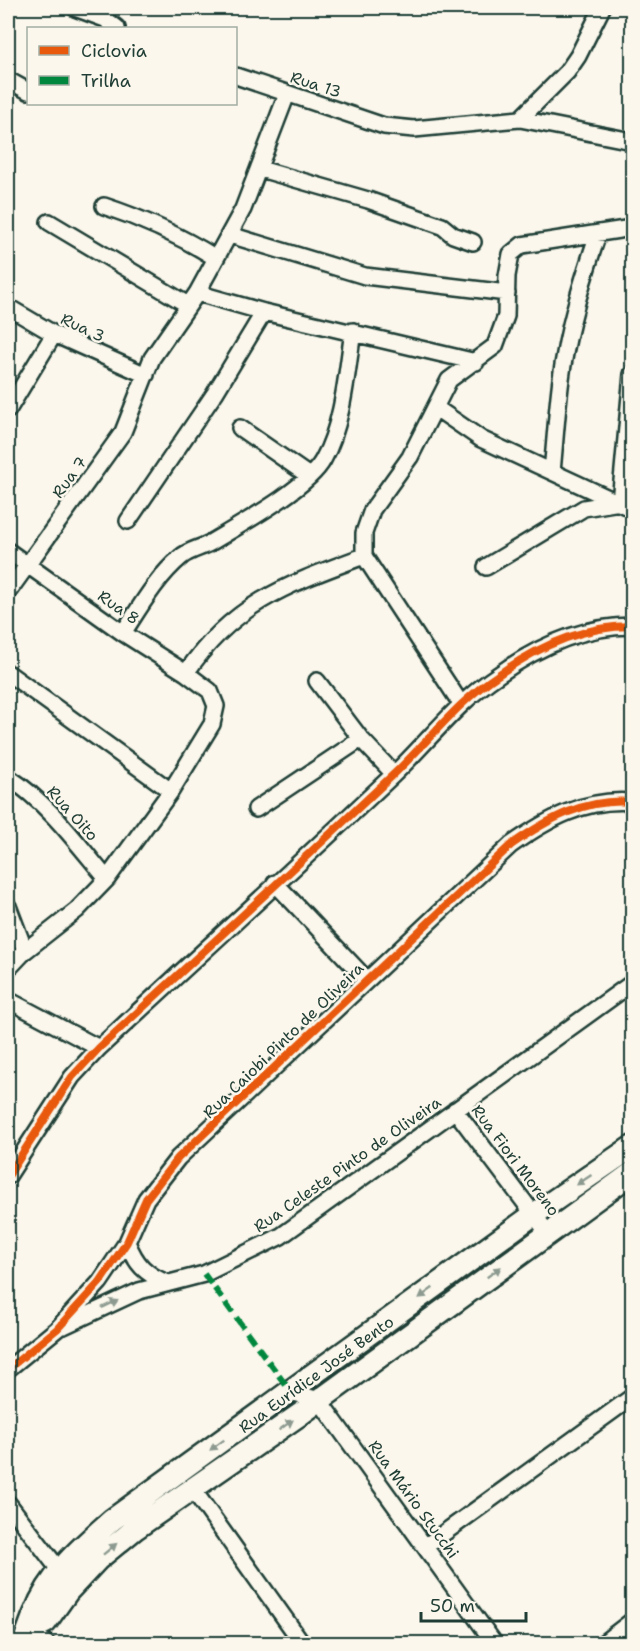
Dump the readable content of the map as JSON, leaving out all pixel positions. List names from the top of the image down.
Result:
{
  "streets": {
    "street": [
      "Rua 13",
      "Rua 3",
      "Rua 7",
      "Rua 8",
      "Rua Oito",
      "Rua Caiobi Pinto de Oliveira",
      "Rua Fiori Moreno",
      "Rua Celeste Pinto de Oliveira",
      "Rua Eurídice José Bento",
      "Rua Mário Stucchi"
    ]
  },
  "crossings": [
    ["Rua 13", "Rua 7"],
    ["Rua 3", "Rua 7"],
    ["Rua 7", "Rua 8"],
    ["Rua Caiobi Pinto de Oliveira", "Rua Celeste Pinto de Oliveira"],
    ["Rua Fiori Moreno", "Rua Celeste Pinto de Oliveira"],
    ["Rua Fiori Moreno", "Rua Eurídice José Bento"],
    ["Rua Eurídice José Bento", "Rua Mário Stucchi"]
  ],
  "legend": ["Ciclovia", "Trilha"],
  "scale_bar": "50 m"
}
